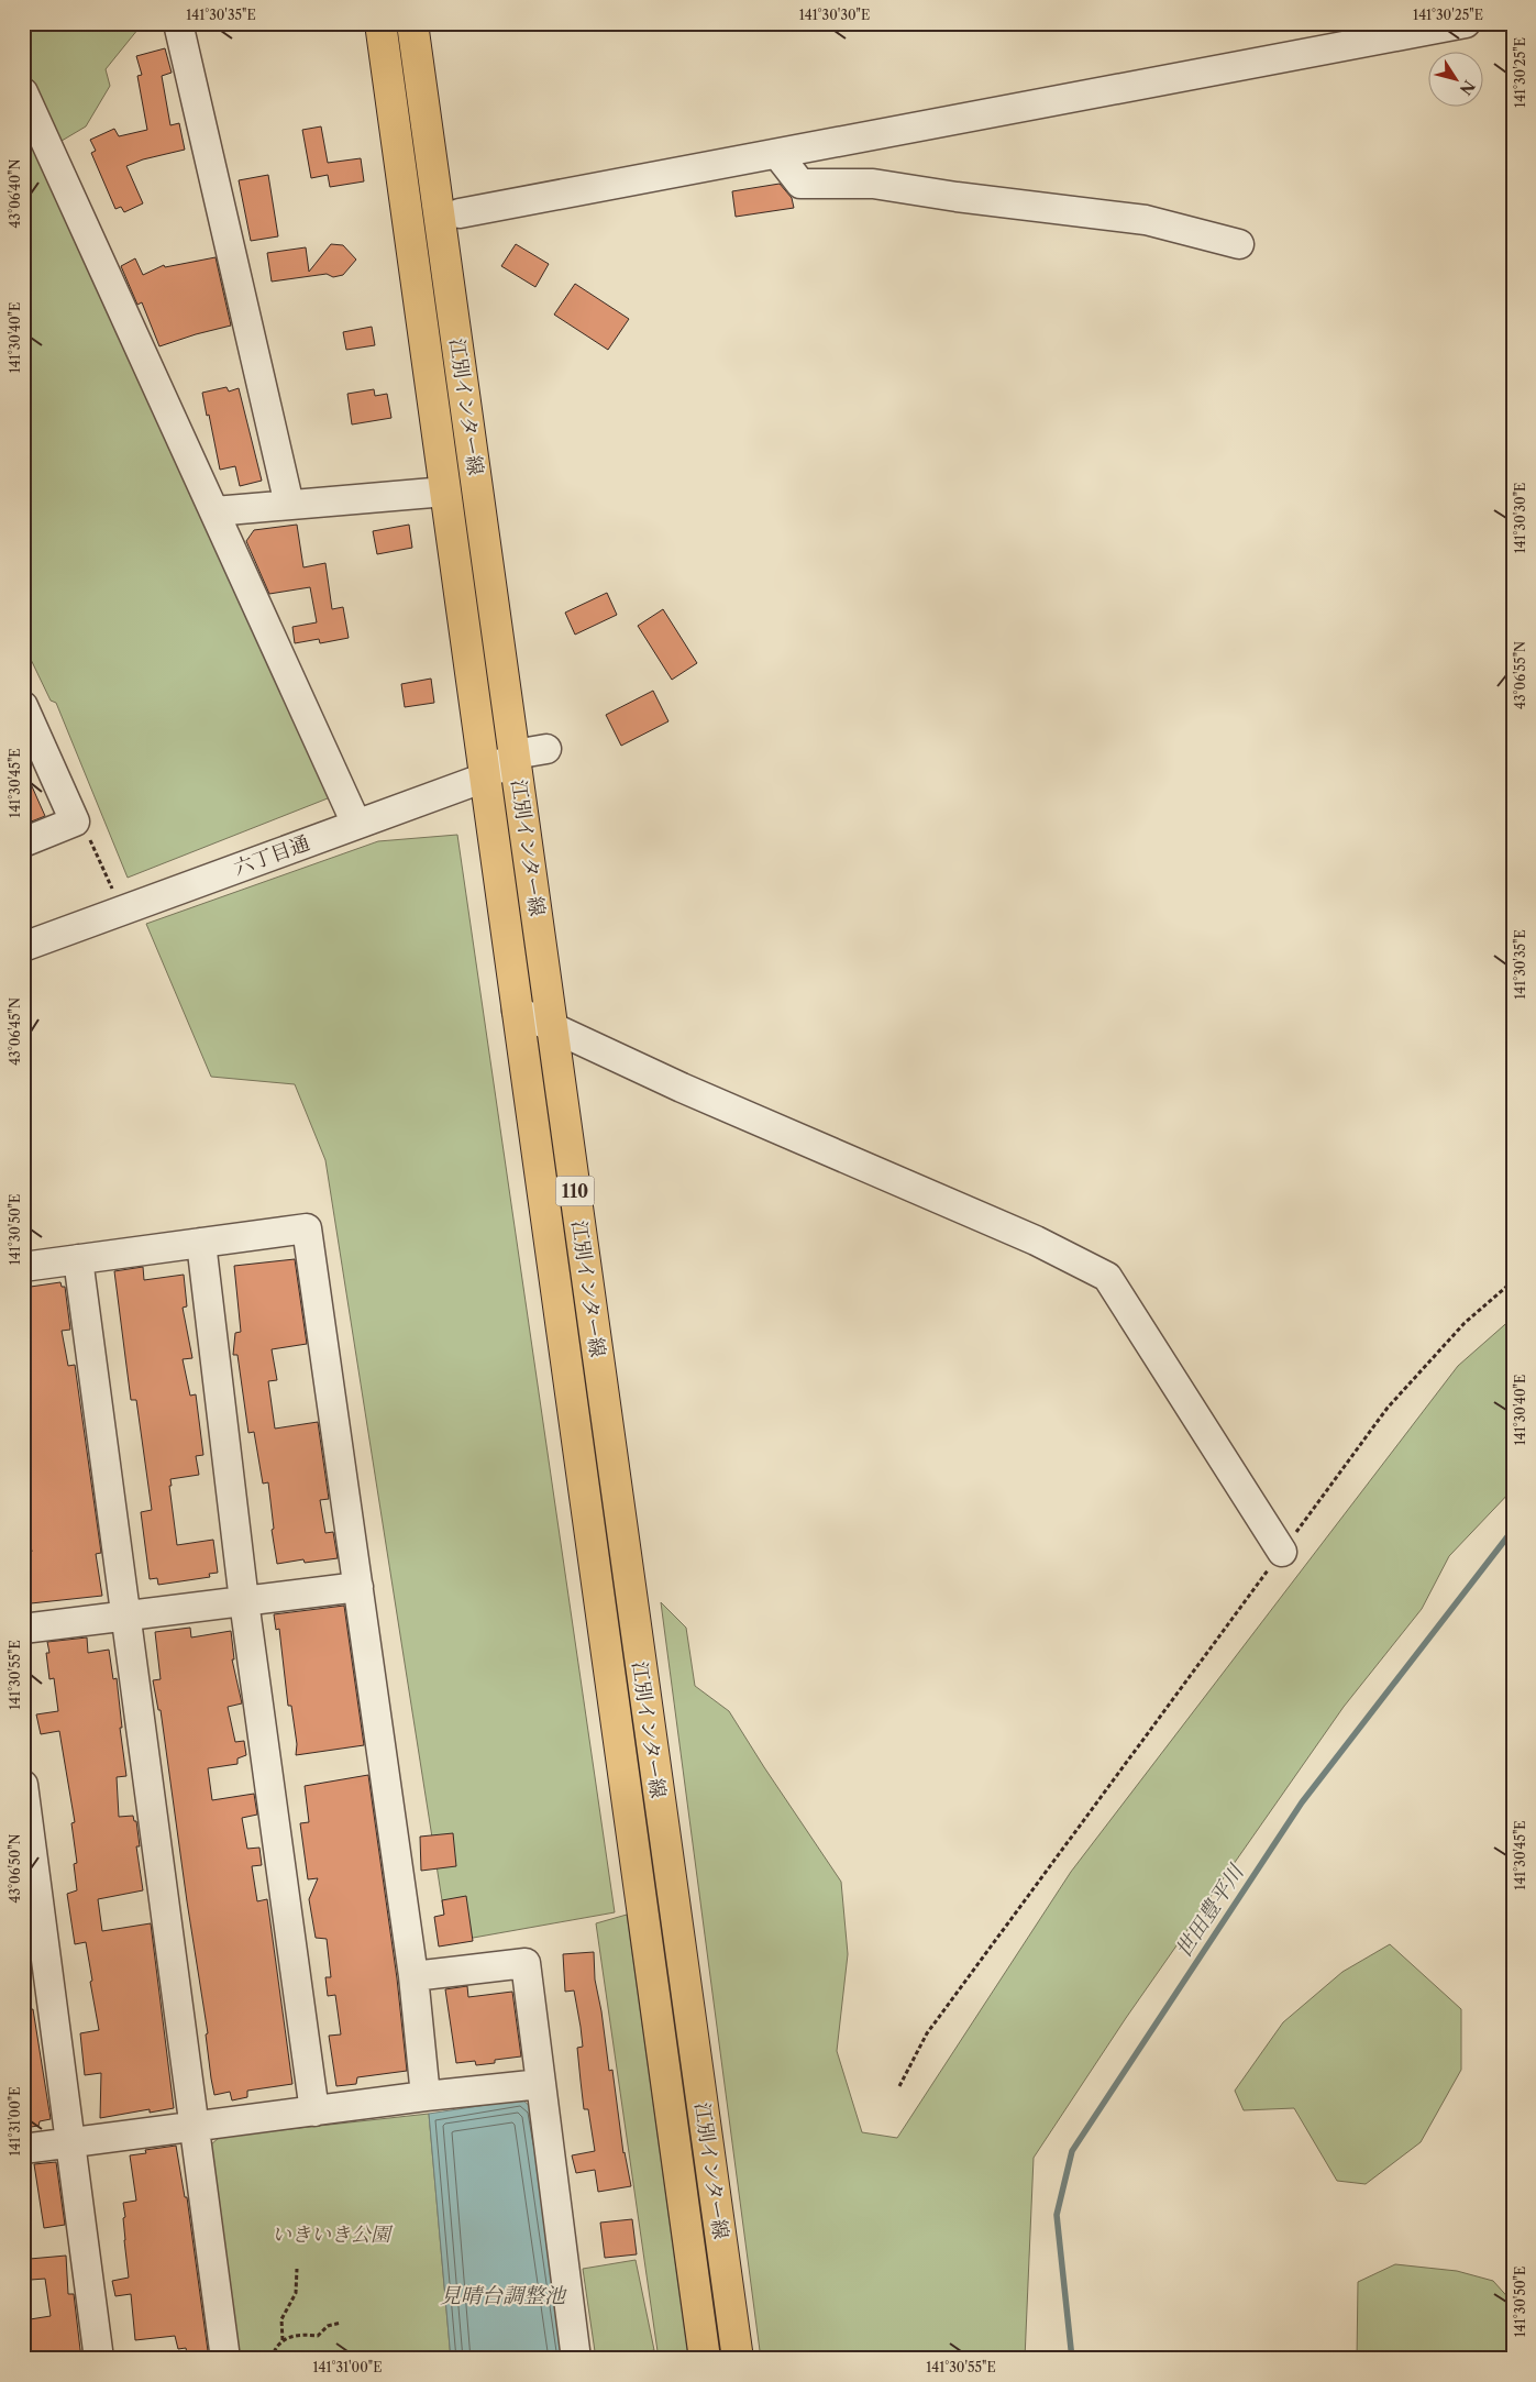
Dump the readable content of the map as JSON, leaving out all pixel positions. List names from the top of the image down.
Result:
{
  "streets": {
    "main road": ["江別インター線", "110"],
    "street": ["六丁目通"]
  },
  "crossings": [
    ["江別インター線", "六丁目通"]
  ],
  "water": ["世田豊平川", "見晴台調整池"],
  "parks": ["いきいき公園"],
  "north": "bottom right",
  "coordinates": [
    "141°30'35\"E",
    "141°30'30\"E",
    "141°30'25\"E",
    "43°06'40\"N",
    "141°30'40\"E",
    "43°06'55\"N",
    "141°30'45\"E",
    "43°06'45\"N",
    "141°30'50\"E",
    "141°30'55\"E",
    "43°06'50\"N",
    "141°31'00\"E"
  ]
}
